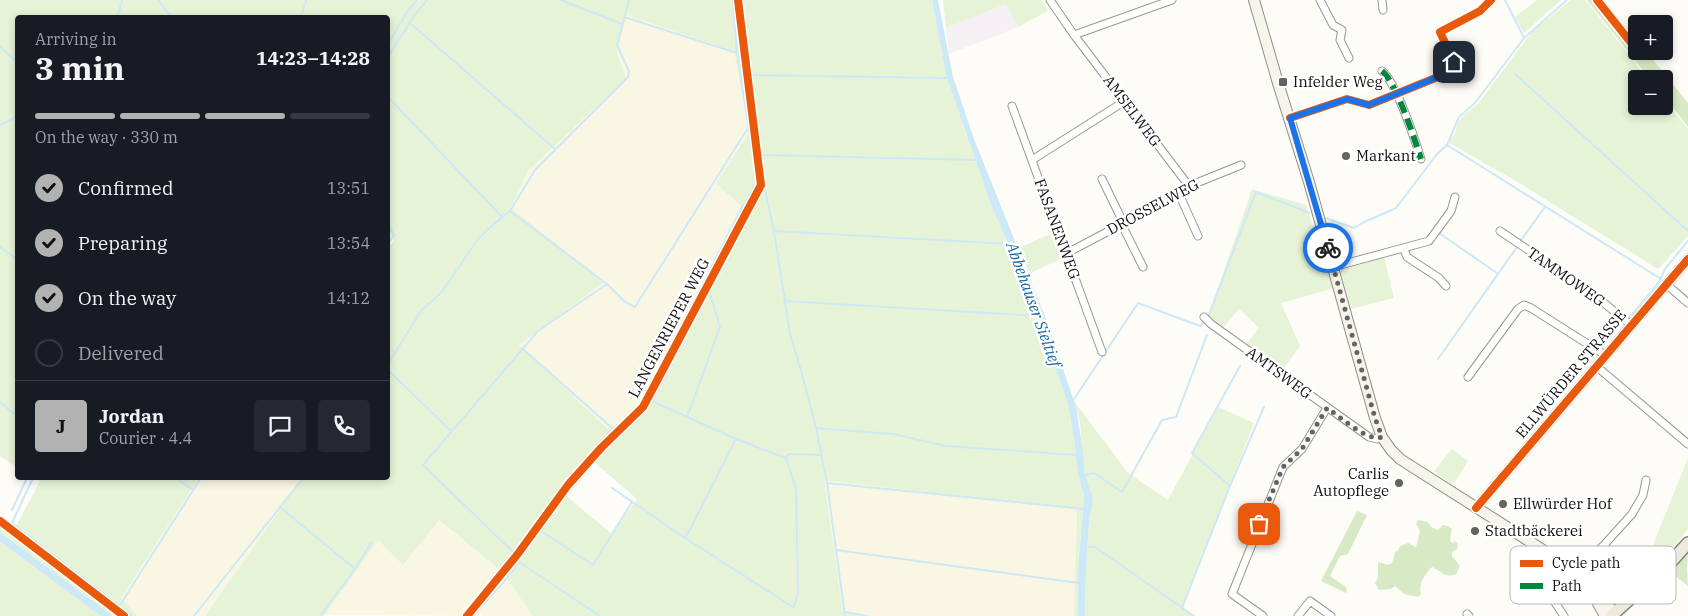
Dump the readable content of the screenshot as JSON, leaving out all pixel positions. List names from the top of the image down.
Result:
{
  "streets": {
    "street": [
      "AMSELWEG",
      "DROSSELWEG",
      "FASANENWEG",
      "TAMMOWEG",
      "LANGENRIEPER WEG",
      "AMTSWEG",
      "ELLWÜRDER STRASSE"
    ]
  },
  "crossings": [
    ["AMSELWEG", "DROSSELWEG"],
    ["DROSSELWEG", "FASANENWEG"],
    ["TAMMOWEG", "ELLWÜRDER STRASSE"]
  ],
  "water": ["Abbehauser Sieltief"],
  "places": {
    "transit": ["Infelder Weg"],
    "other": [
      "Markant",
      "Carlis Autopflege",
      "Ellwürder Hof",
      "Stadtbäckerei"
    ]
  },
  "legend": ["Cycle path", "Path"],
  "page": {
    "map_buttons": ["+", "−"],
    "heading": ["3 min", "Arriving in", "14:23–14:28"],
    "panel": ["Jordan", "Courier · 4.4"],
    "bar": "On the way · 330 m",
    "list": [
      ["Confirmed", "13:51"],
      ["Preparing", "13:54"],
      ["On the way", "14:12"],
      "Delivered"
    ],
    "round": "J"
  }
}
